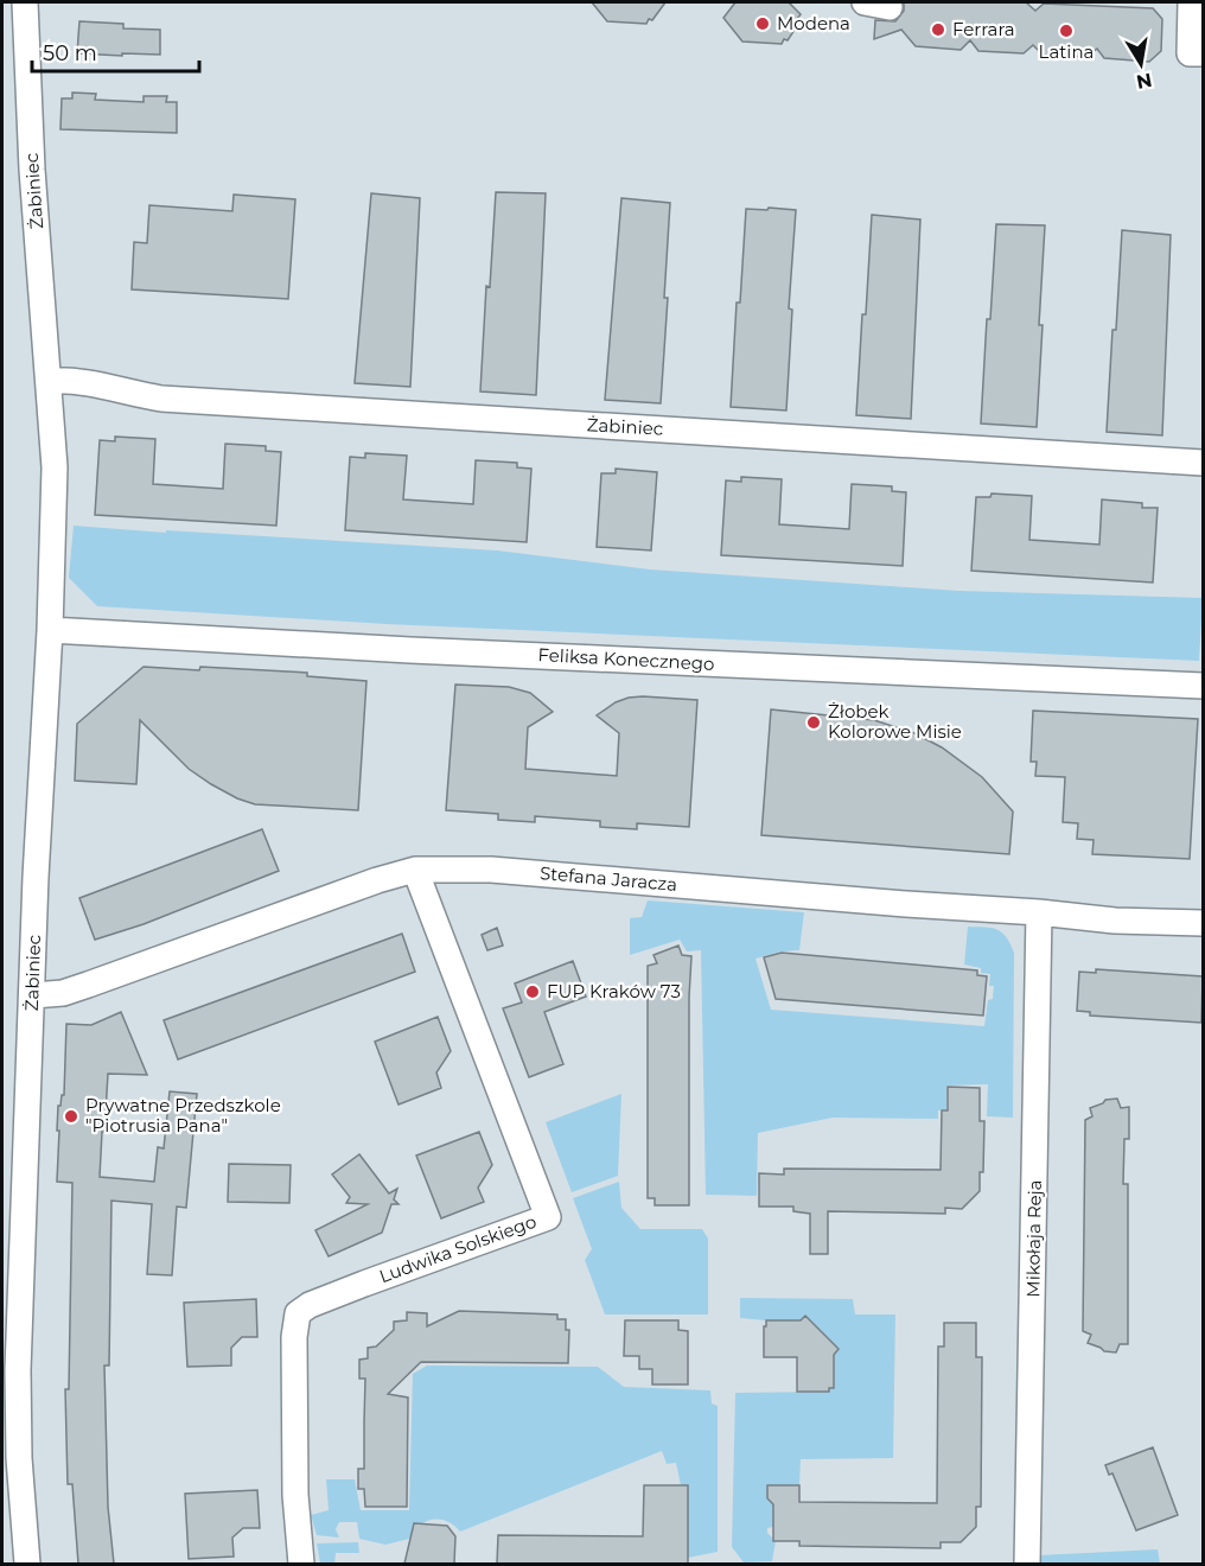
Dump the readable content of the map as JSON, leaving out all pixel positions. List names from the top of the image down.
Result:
{
  "streets": {
    "street": [
      "Żabiniec",
      "Feliksa Konecznego",
      "Stefana Jaracza",
      "Mikołaja Reja",
      "Ludwika Solskiego"
    ]
  },
  "crossings": [
    ["Żabiniec", "Feliksa Konecznego"],
    ["Żabiniec", "Stefana Jaracza"],
    ["Stefana Jaracza", "Mikołaja Reja"],
    ["Stefana Jaracza", "Ludwika Solskiego"]
  ],
  "places": [
    "Modena",
    "Ferrara",
    "Latina",
    "Żłobek Kolorowe Misie",
    "FUP Kraków 73",
    "Prywatne Przedszkole \"Piotrusia Pana\""
  ],
  "scale_bar": "50 m",
  "north": "bottom"
}
